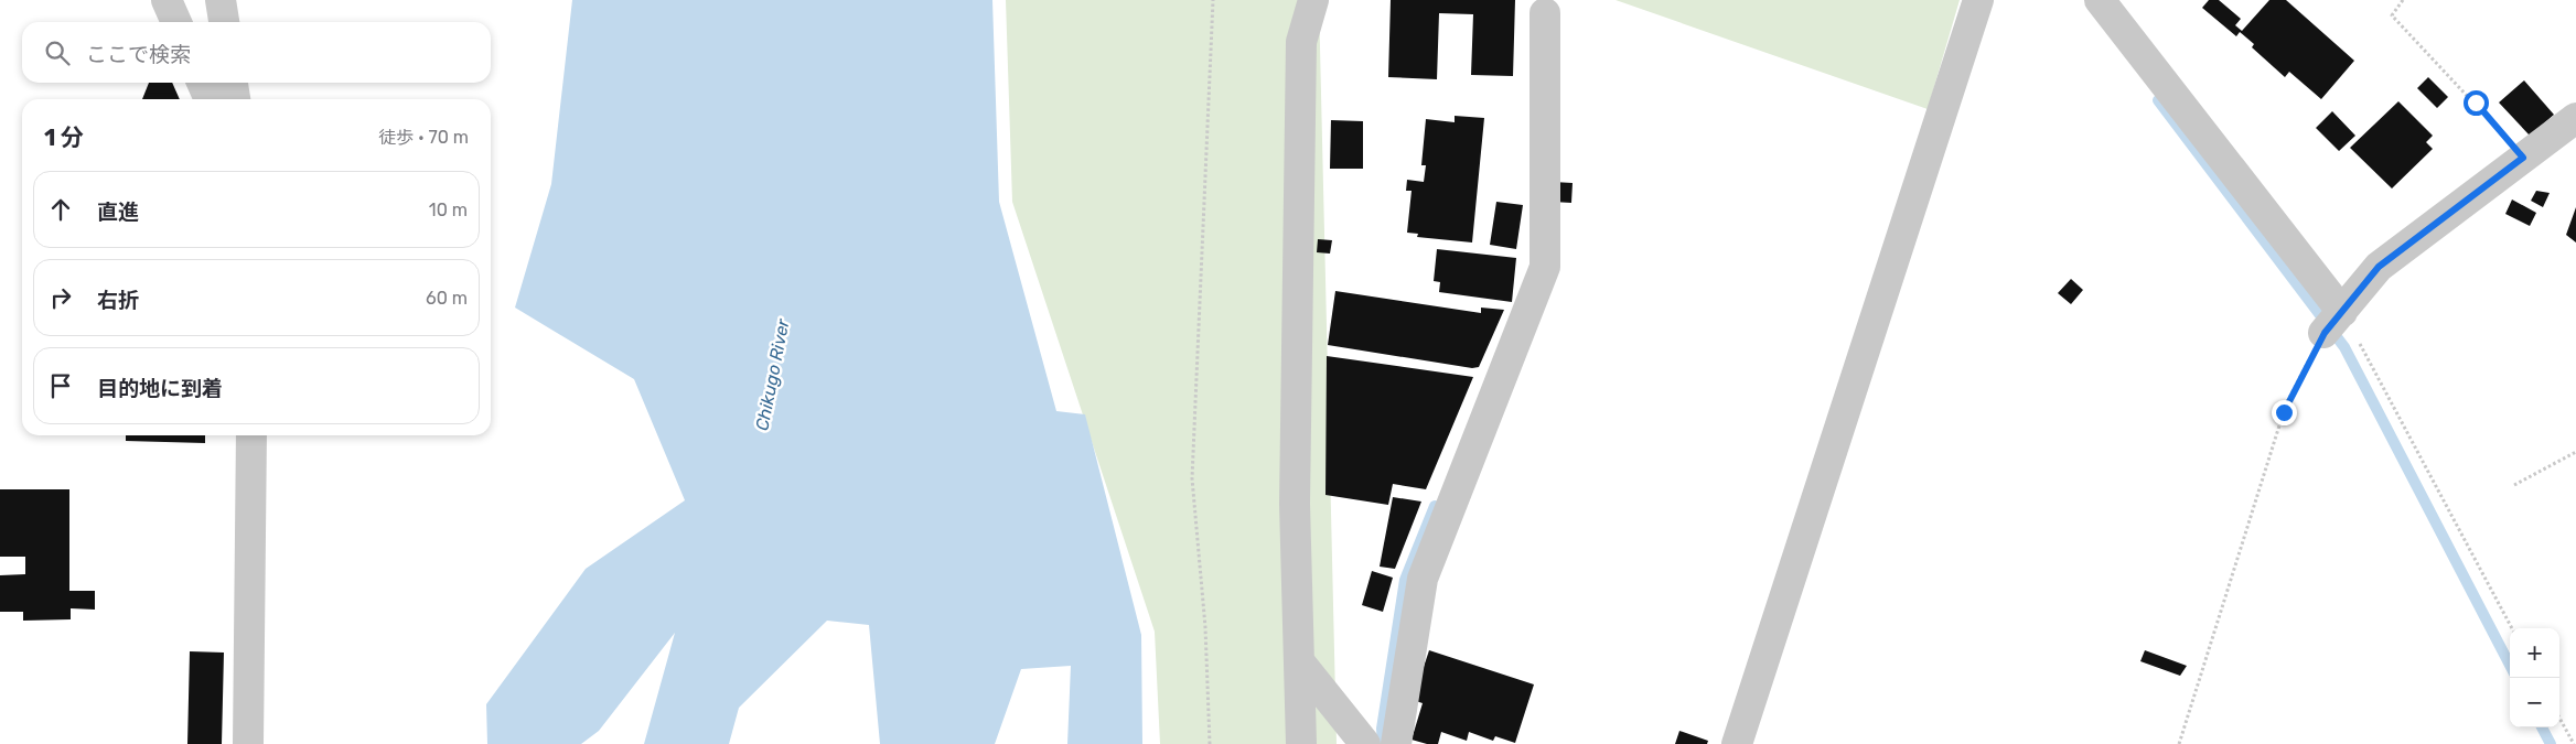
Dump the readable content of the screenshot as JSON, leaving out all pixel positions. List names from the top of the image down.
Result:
{
  "water": ["Chikugo River"],
  "page": {
    "search": "ここで検索",
    "heading": ["1 分", "徒歩 · 70 m"],
    "list": [
      ["直進", "10 m"],
      ["右折", "60 m"],
      "目的地に到着"
    ],
    "map_buttons": ["+", "−"]
  }
}
